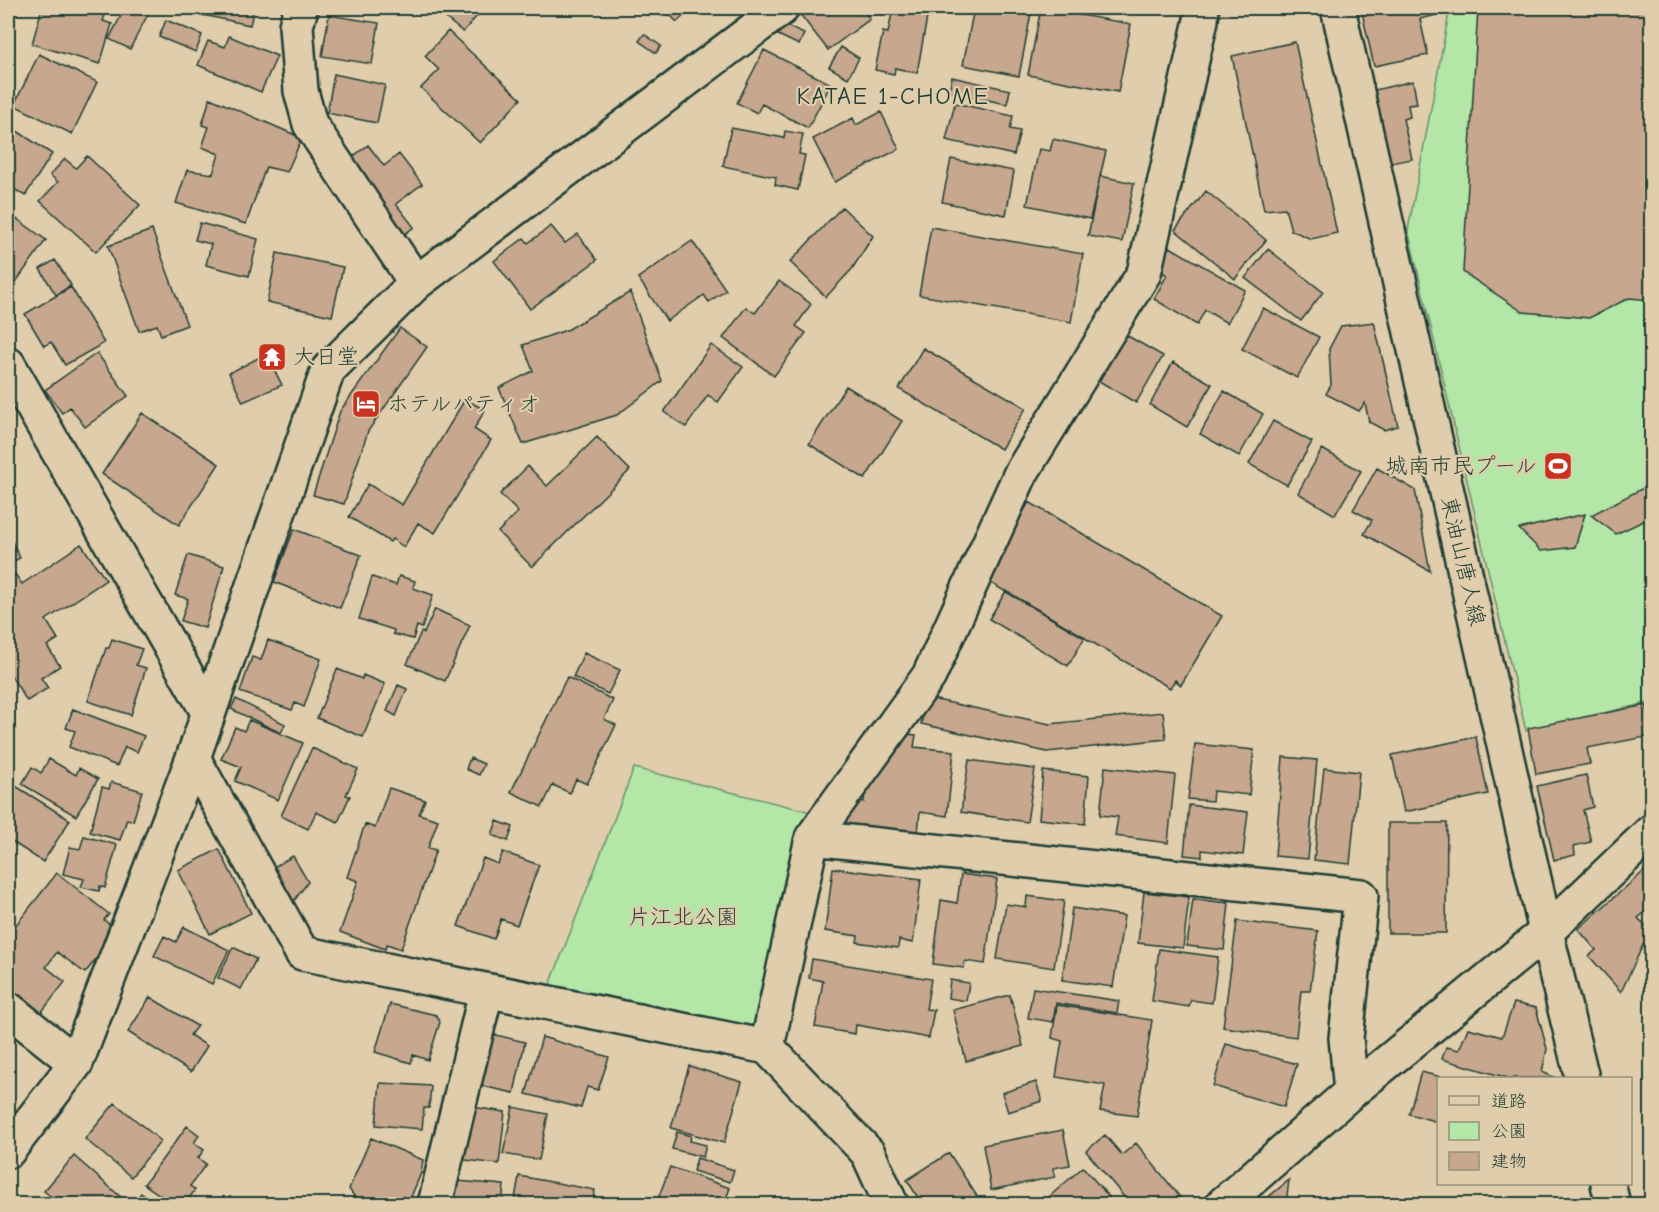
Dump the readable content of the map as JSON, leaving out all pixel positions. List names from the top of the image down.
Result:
{
  "streets": {
    "street": ["東油山唐人線"]
  },
  "districts": ["KATAE 1-CHOME"],
  "parks": ["片江北公園"],
  "places": {
    "temple": ["大日堂"],
    "hotel": ["ホテルパティオ"],
    "sports": ["城南市民プール"]
  },
  "legend": ["道路", "公園", "建物"]
}
